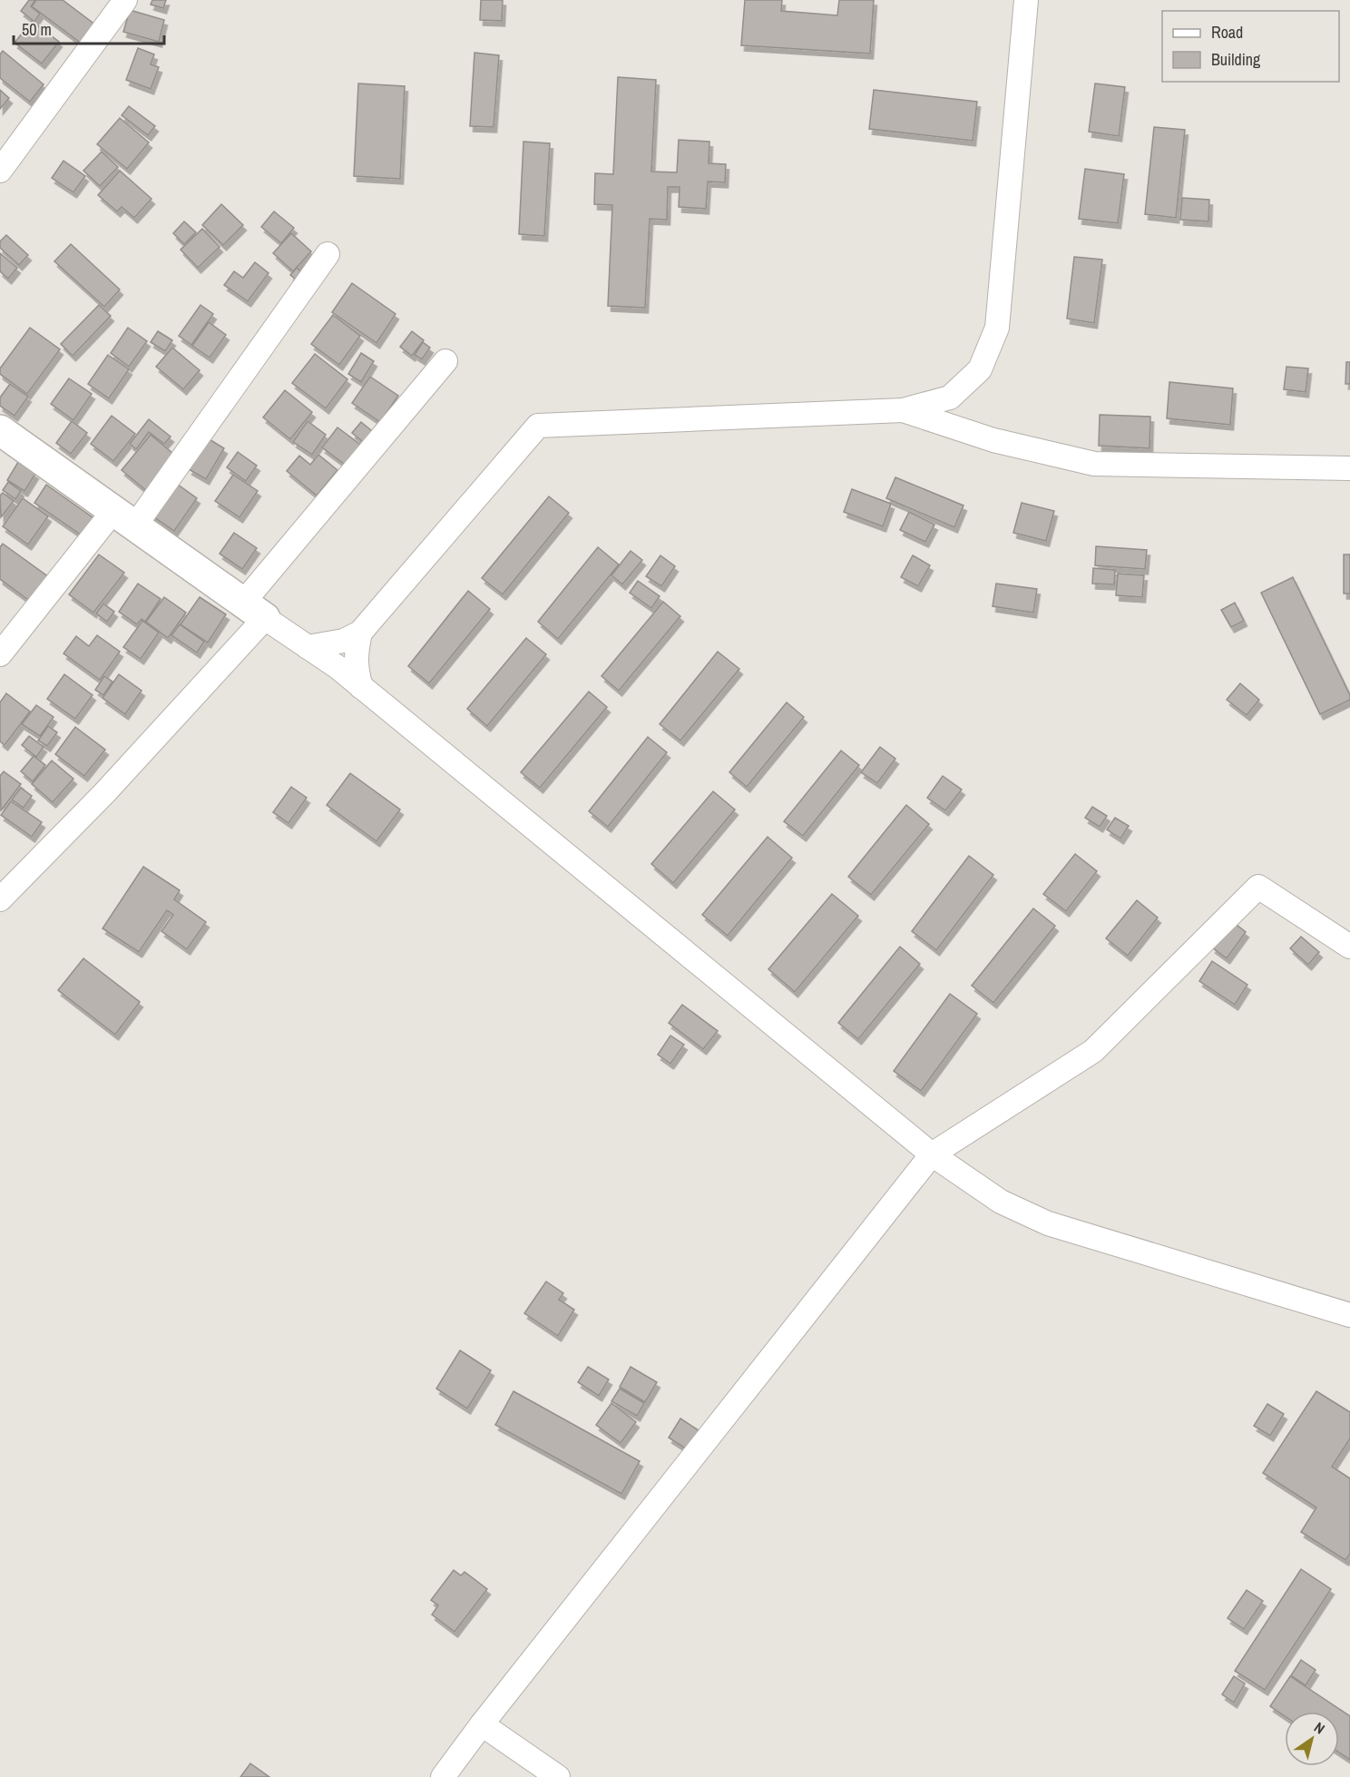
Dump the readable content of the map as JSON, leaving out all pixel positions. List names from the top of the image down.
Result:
{
  "legend": ["Road", "Building"],
  "scale_bar": "50 m",
  "north": "top right"
}
